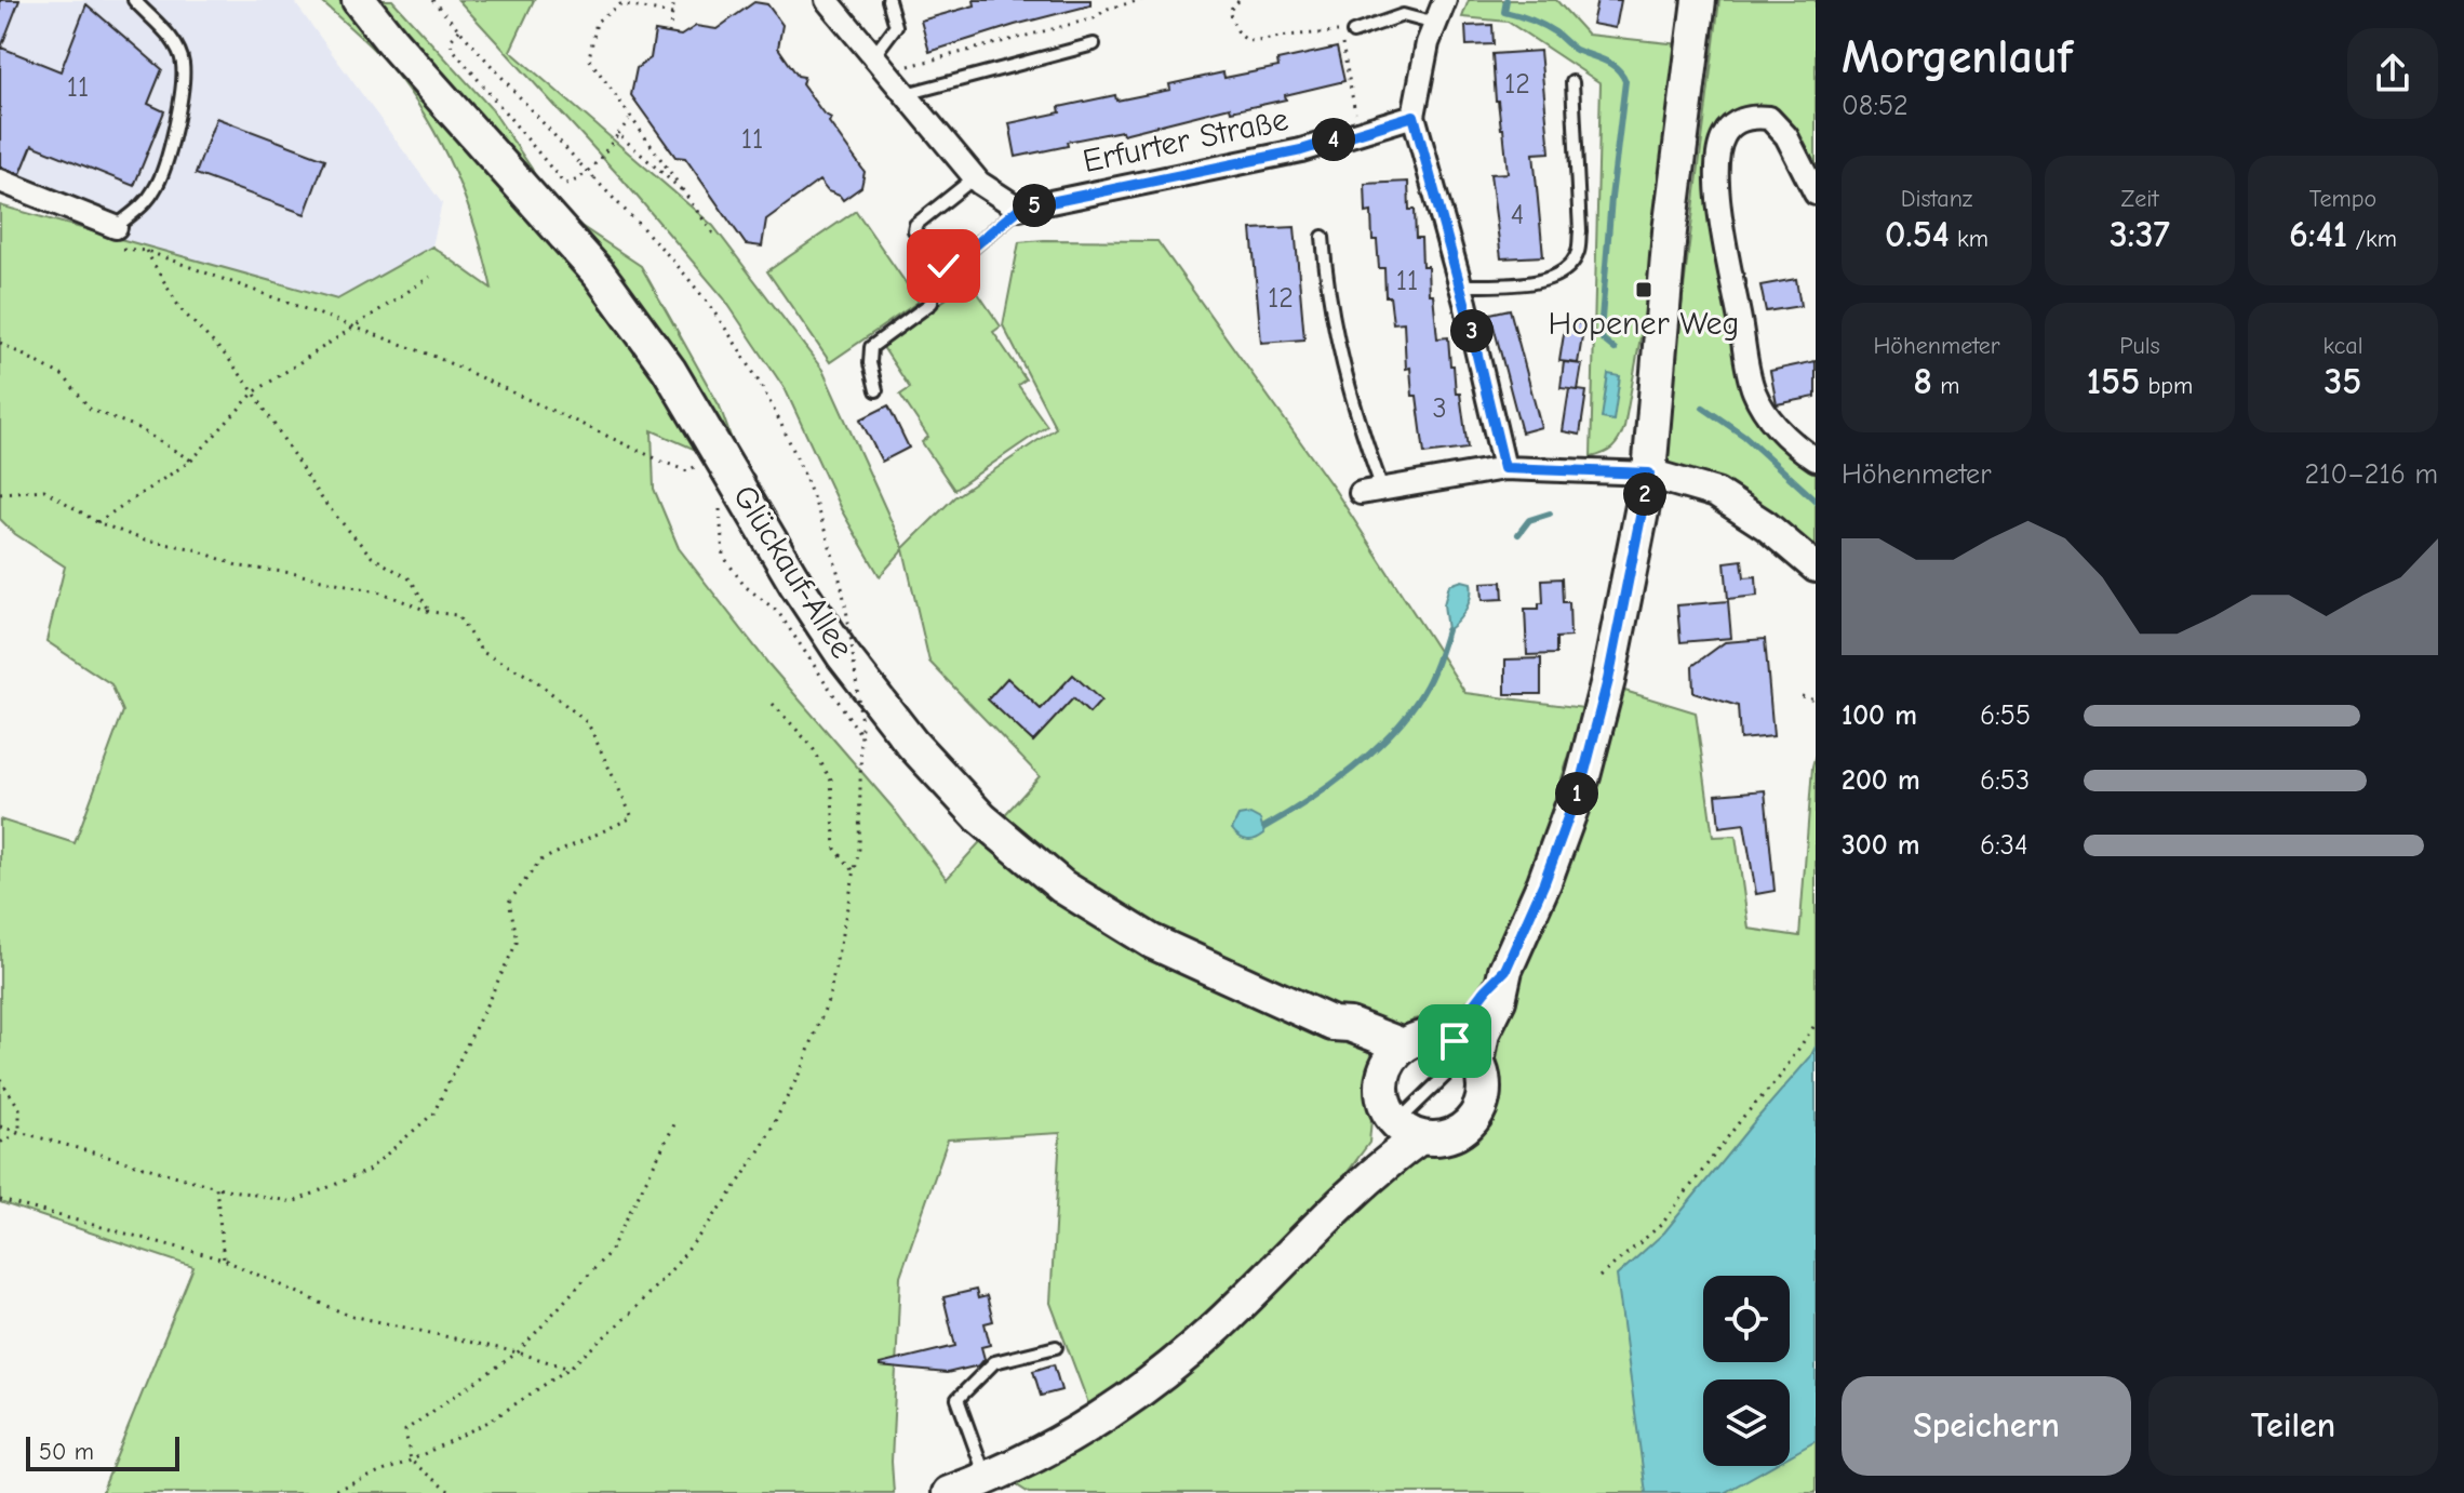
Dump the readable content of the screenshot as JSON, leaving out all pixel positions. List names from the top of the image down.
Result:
{
  "streets": {
    "main road": ["Glückauf-Allee"],
    "street": ["Erfurter Straße"]
  },
  "places": {
    "transit": ["Hopener Weg"]
  },
  "house_numbers": [
    "12",
    "11",
    "11",
    "4",
    "11",
    "12",
    "3"
  ],
  "scale_bar": "50 m",
  "page": {
    "heading": ["Morgenlauf", "08:52"],
    "pins": [
      "4",
      "5",
      "3",
      "2",
      "1"
    ],
    "stats": [
      ["Distanz", "0.54 km"],
      ["Zeit", "3:37"],
      ["Tempo", "6:41 /km"],
      ["Höhenmeter", "8 m"],
      ["Puls", "155 bpm"],
      ["kcal", "35"]
    ],
    "chart": ["Höhenmeter", "210–216 m"],
    "list": [
      {
        "name": "100 m",
        "note": "6:55"
      },
      {
        "name": "200 m",
        "note": "6:53"
      },
      {
        "name": "300 m",
        "note": "6:34"
      }
    ],
    "buttons": ["Speichern", "Teilen"],
    "scale": "50 m"
  }
}
